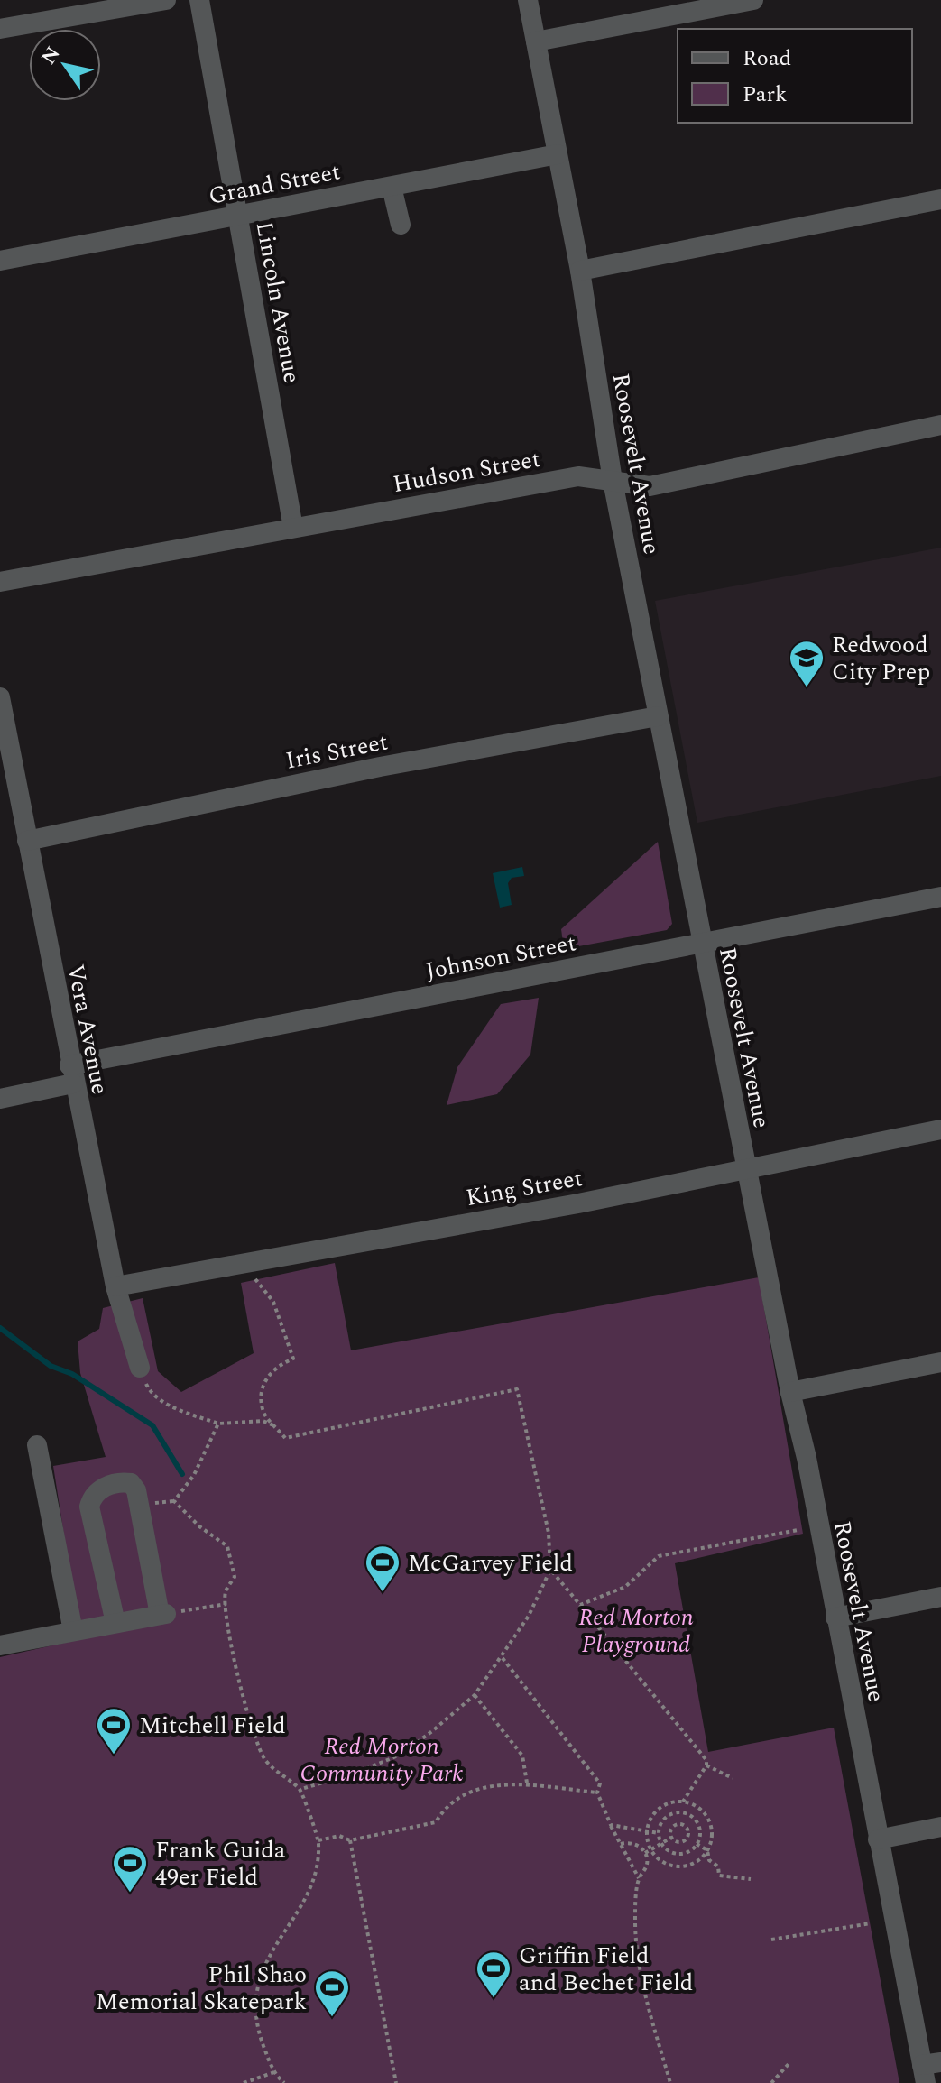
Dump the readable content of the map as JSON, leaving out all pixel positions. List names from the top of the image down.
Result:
{
  "streets": {
    "street": [
      "Grand Street",
      "Lincoln Avenue",
      "Roosevelt Avenue",
      "Hudson Street",
      "Iris Street",
      "Johnson Street",
      "Vera Avenue",
      "King Street"
    ]
  },
  "crossings": [
    ["Grand Street", "Lincoln Avenue"],
    ["Grand Street", "Roosevelt Avenue"],
    ["Lincoln Avenue", "Hudson Street"],
    ["Roosevelt Avenue", "Hudson Street"],
    ["Roosevelt Avenue", "Iris Street"],
    ["Roosevelt Avenue", "Johnson Street"],
    ["Roosevelt Avenue", "King Street"],
    ["Iris Street", "Vera Avenue"],
    ["Johnson Street", "Vera Avenue"],
    ["Vera Avenue", "King Street"]
  ],
  "parks": ["Red Morton Playground", "Red Morton Community Park"],
  "places": {
    "school or university": ["Redwood City Prep"],
    "sports": [
      "McGarvey Field",
      "Mitchell Field",
      "Frank Guida 49er Field",
      "Griffin Field and Bechet Field",
      "Phil Shao Memorial Skatepark"
    ]
  },
  "legend": ["Road", "Park"],
  "north": "top left"
}
